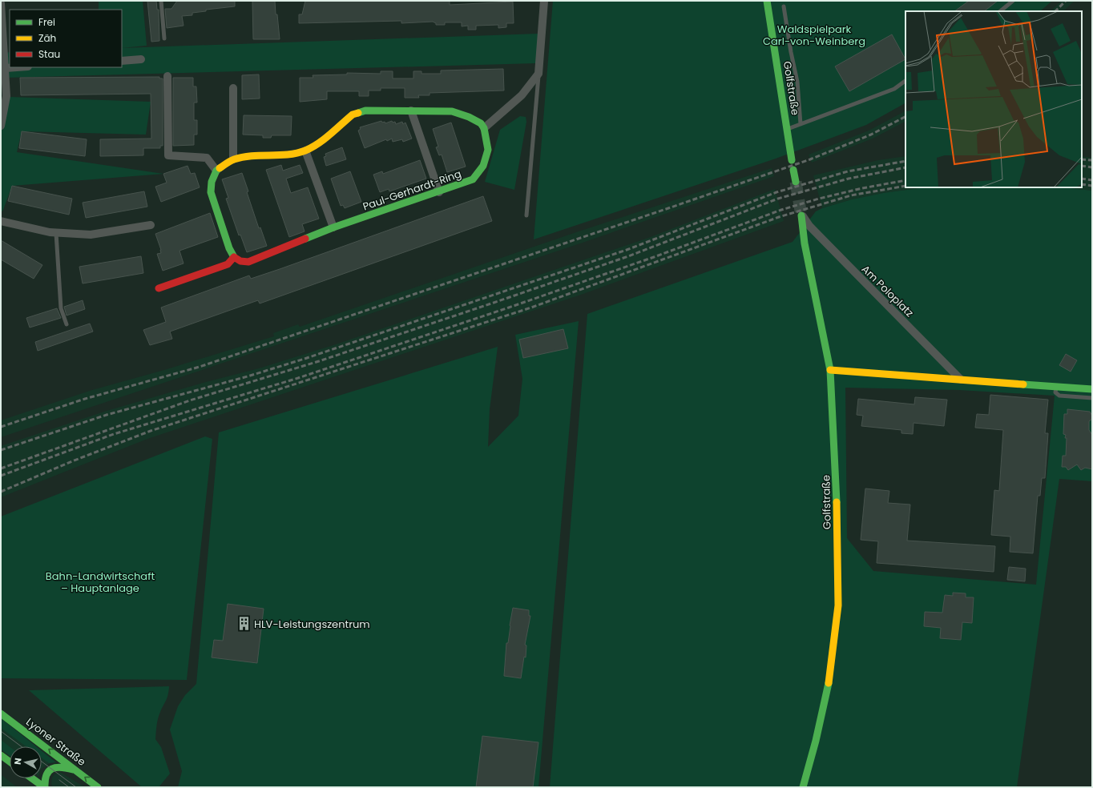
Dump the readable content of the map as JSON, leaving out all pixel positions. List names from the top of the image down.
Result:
{
  "streets": {
    "street": [
      "Golfstraße",
      "Paul-Gerhardt-Ring",
      "Am Poloplatz",
      "Lyoner Straße"
    ]
  },
  "crossings": [
    ["Golfstraße", "Am Poloplatz"]
  ],
  "one_way": ["Lyoner Straße"],
  "parks": ["Waldspielpark Carl-von-Weinberg", "Bahn-Landwirtschaft – Hauptanlage"],
  "places": {
    "building": ["HLV-Leistungszentrum"]
  },
  "legend": ["Frei", "Zäh", "Stau"],
  "north": "left"
}
